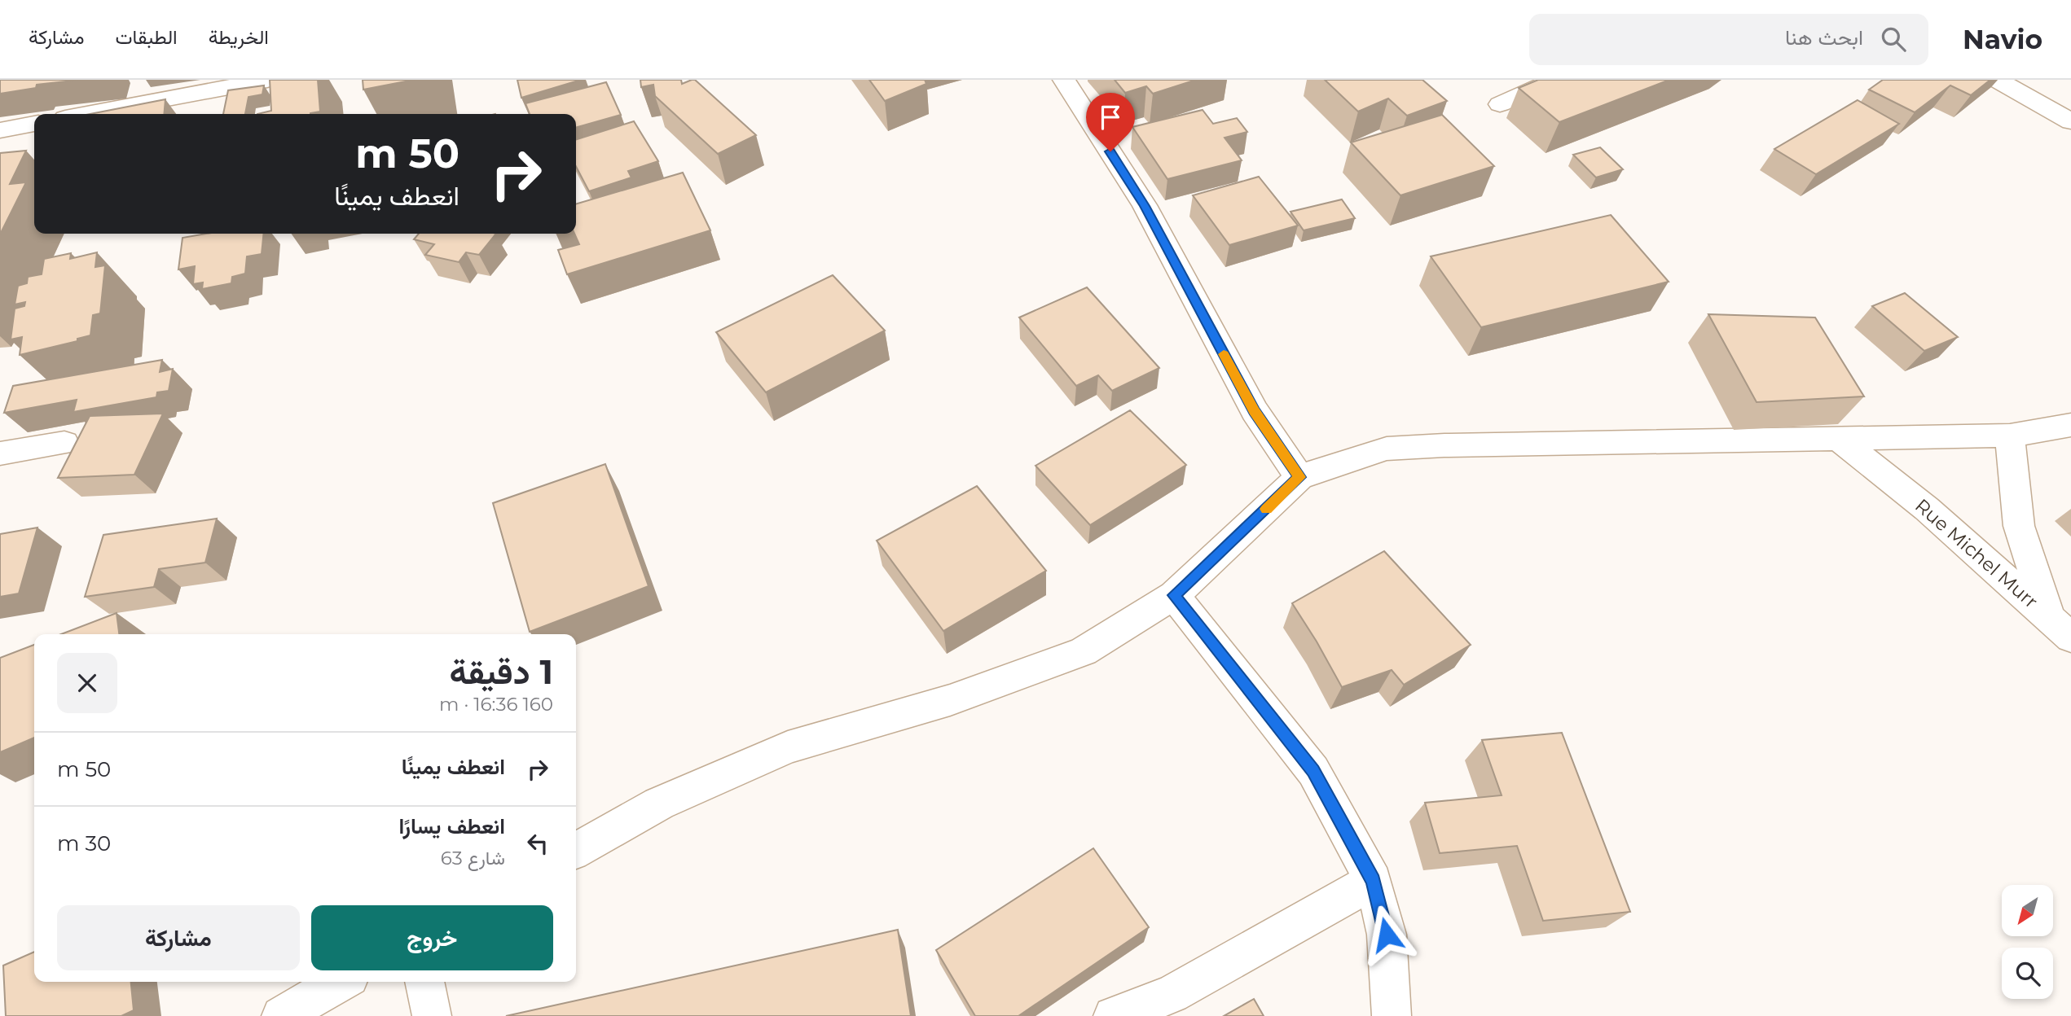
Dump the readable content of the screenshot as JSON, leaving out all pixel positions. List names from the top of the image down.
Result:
{
  "streets": {
    "street": ["Rue Michel Murr"]
  },
  "north": "bottom left",
  "page": {
    "header": "Navio",
    "search": "ابحث هنا",
    "nav": ["الخريطة", "الطبقات", "مشاركة"],
    "turn": ["50 m", "انعطف يمينًا"],
    "heading": ["1 دقيقة", "160 m · 16:36"],
    "list": [
      {
        "name": "انعطف يمينًا",
        "value": "50 m"
      },
      {
        "name": "انعطف يسارًا",
        "note": "شارع 63",
        "value": "30 m"
      }
    ],
    "buttons": ["خروج", "مشاركة"]
  }
}
